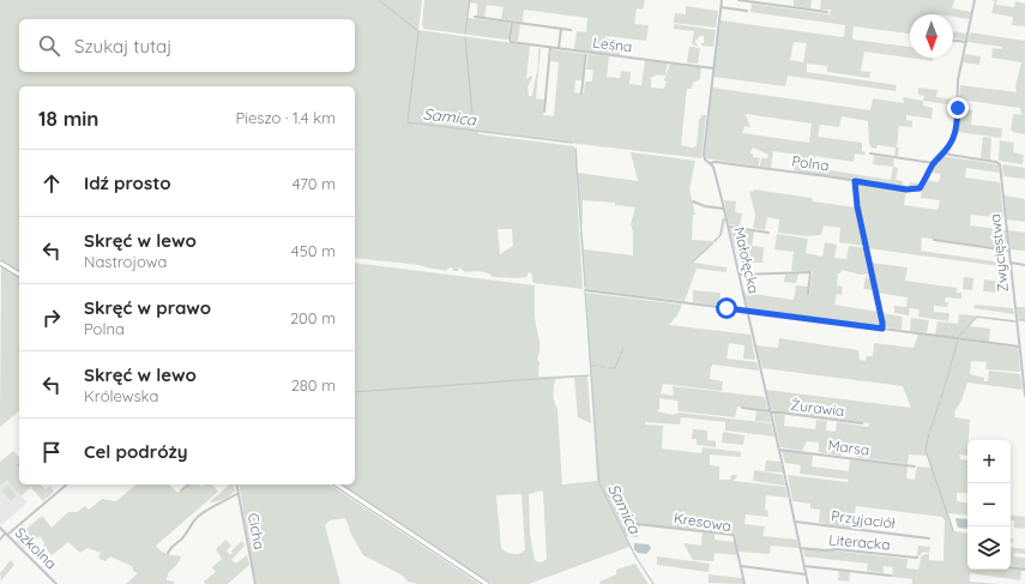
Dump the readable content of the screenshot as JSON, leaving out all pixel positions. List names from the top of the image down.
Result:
{
  "streets": {
    "street": [
      "Leśna",
      "Polna",
      "Zwycięstwa",
      "Małołęcka",
      "Żurawia",
      "Marsa",
      "Przyjaciół",
      "Kresowa",
      "Cicha",
      "Literacka",
      "Szkolna"
    ]
  },
  "crossings": [
    ["Leśna", "Małołęcka"],
    ["Polna", "Małołęcka"],
    ["Małołęcka", "Żurawia"],
    ["Małołęcka", "Marsa"],
    ["Małołęcka", "Przyjaciół"],
    ["Małołęcka", "Literacka"]
  ],
  "water": ["Samica"],
  "north": "bottom",
  "page": {
    "search": "Szukaj tutaj",
    "heading": ["18 min", "Pieszo · 1.4 km"],
    "list": [
      ["Idź prosto", "470 m"],
      ["Skręć w lewo", "Nastrojowa", "450 m"],
      ["Skręć w prawo", "Polna", "200 m"],
      ["Skręć w lewo", "Królewska", "280 m"],
      "Cel podróży"
    ],
    "map_buttons": ["+", "−"]
  }
}
